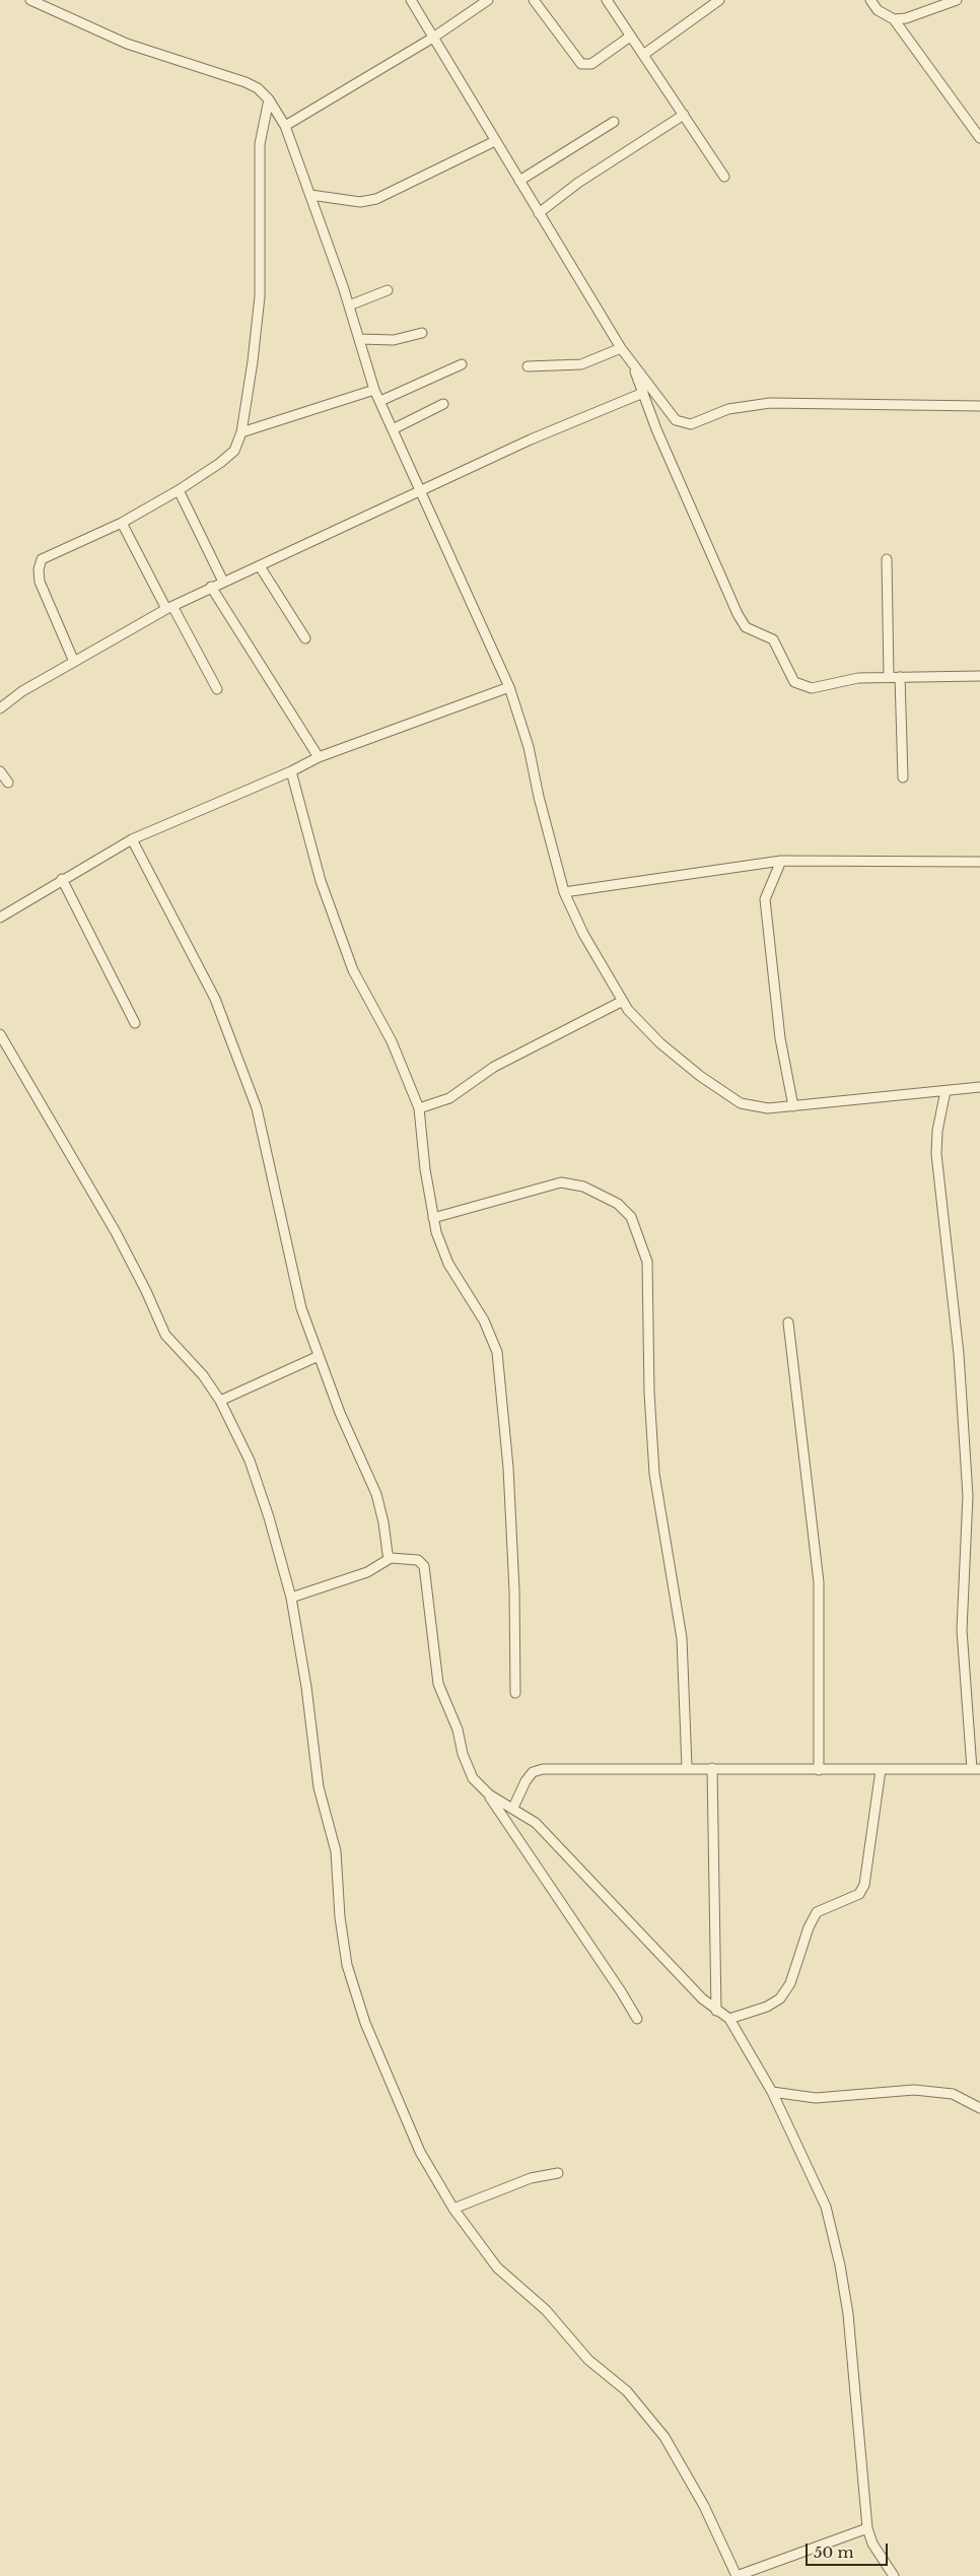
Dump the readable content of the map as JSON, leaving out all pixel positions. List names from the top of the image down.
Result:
{
  "scale_bar": "50 m"
}
